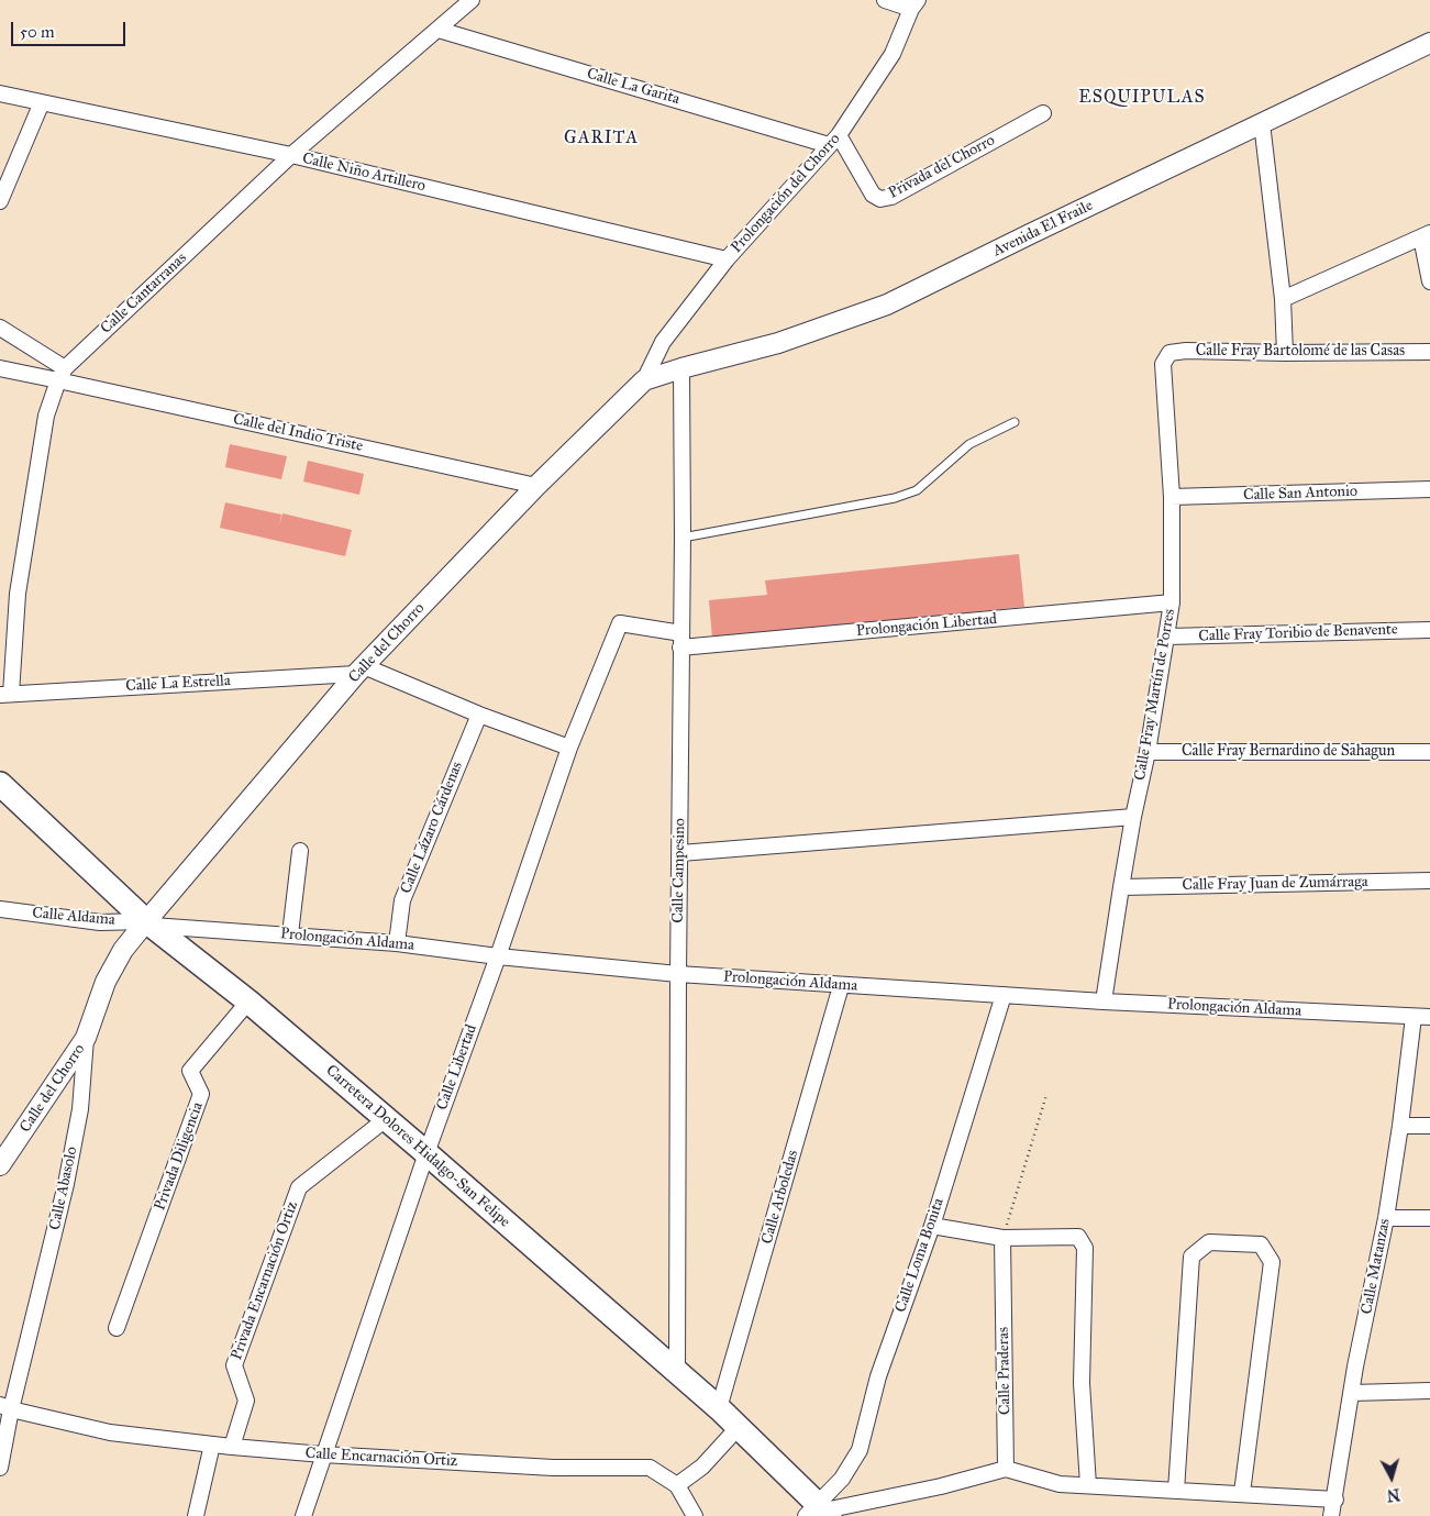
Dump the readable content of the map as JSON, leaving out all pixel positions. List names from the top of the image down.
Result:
{
  "streets": {
    "main road": ["Carretera Dolores Hidalgo-San Felipe"],
    "street": [
      "Calle La Garita",
      "Privada del Chorro",
      "Calle Niño Artillero",
      "Prolongación del Chorro",
      "Avenida El Fraile",
      "Calle Cantarranas",
      "Calle Fray Bartolomé de las Casas",
      "Calle del Indio Triste",
      "Calle San Antonio",
      "Prolongación Libertad",
      "Calle Fray Toribio de Benavente",
      "Calle del Chorro",
      "Calle La Estrella",
      "Calle Fray Martín de Porres",
      "Calle Fray Bernardino de Sahagun",
      "Calle Lázaro Cárdenas",
      "Calle Campesino",
      "Calle Fray Juan de Zumárraga",
      "Calle Aldama",
      "Prolongación Aldama",
      "Calle Libertad",
      "Privada Diligencia",
      "Calle Abasolo",
      "Calle Arboledas",
      "Calle Loma Bonita",
      "Calle Matanzas",
      "Privada Encarnación Ortiz",
      "Calle Praderas",
      "Calle Encarnación Ortiz"
    ]
  },
  "crossings": [
    ["Calle La Garita", "Privada del Chorro"],
    ["Calle La Garita", "Prolongación del Chorro"],
    ["Calle La Garita", "Calle Cantarranas"],
    ["Privada del Chorro", "Prolongación del Chorro"],
    ["Calle Niño Artillero", "Prolongación del Chorro"],
    ["Calle Niño Artillero", "Calle Cantarranas"],
    ["Prolongación del Chorro", "Avenida El Fraile"],
    ["Prolongación del Chorro", "Calle del Chorro"],
    ["Avenida El Fraile", "Calle del Chorro"],
    ["Avenida El Fraile", "Calle Campesino"],
    ["Calle Cantarranas", "Calle del Indio Triste"],
    ["Calle Cantarranas", "Calle La Estrella"],
    ["Calle Fray Bartolomé de las Casas", "Calle Fray Martín de Porres"],
    ["Calle del Indio Triste", "Calle del Chorro"],
    ["Calle San Antonio", "Calle Fray Martín de Porres"],
    ["Prolongación Libertad", "Calle Fray Martín de Porres"],
    ["Prolongación Libertad", "Calle Campesino"],
    ["Prolongación Libertad", "Calle Libertad"],
    ["Calle Fray Toribio de Benavente", "Calle Fray Martín de Porres"],
    ["Calle del Chorro", "Calle La Estrella"],
    ["Calle del Chorro", "Calle Aldama"],
    ["Calle del Chorro", "Prolongación Aldama"],
    ["Calle del Chorro", "Carretera Dolores Hidalgo-San Felipe"],
    ["Calle del Chorro", "Calle Abasolo"],
    ["Calle La Estrella", "Calle Lázaro Cárdenas"],
    ["Calle La Estrella", "Calle Libertad"],
    ["Calle Fray Martín de Porres", "Calle Fray Bernardino de Sahagun"],
    ["Calle Fray Martín de Porres", "Calle Fray Juan de Zumárraga"],
    ["Calle Fray Martín de Porres", "Prolongación Aldama"],
    ["Calle Lázaro Cárdenas", "Prolongación Aldama"],
    ["Calle Campesino", "Prolongación Aldama"],
    ["Calle Campesino", "Carretera Dolores Hidalgo-San Felipe"],
    ["Calle Aldama", "Prolongación Aldama"],
    ["Calle Aldama", "Carretera Dolores Hidalgo-San Felipe"],
    ["Calle Aldama", "Calle Abasolo"],
    ["Prolongación Aldama", "Calle Libertad"],
    ["Prolongación Aldama", "Carretera Dolores Hidalgo-San Felipe"],
    ["Prolongación Aldama", "Calle Abasolo"],
    ["Prolongación Aldama", "Calle Arboledas"],
    ["Prolongación Aldama", "Calle Loma Bonita"],
    ["Prolongación Aldama", "Calle Matanzas"],
    ["Calle Libertad", "Carretera Dolores Hidalgo-San Felipe"],
    ["Calle Libertad", "Calle Encarnación Ortiz"],
    ["Carretera Dolores Hidalgo-San Felipe", "Privada Diligencia"],
    ["Carretera Dolores Hidalgo-San Felipe", "Calle Abasolo"],
    ["Carretera Dolores Hidalgo-San Felipe", "Calle Arboledas"],
    ["Carretera Dolores Hidalgo-San Felipe", "Calle Loma Bonita"],
    ["Carretera Dolores Hidalgo-San Felipe", "Privada Encarnación Ortiz"],
    ["Calle Abasolo", "Calle Encarnación Ortiz"],
    ["Privada Encarnación Ortiz", "Calle Encarnación Ortiz"]
  ],
  "districts": ["ESQUIPULAS", "GARITA"],
  "scale_bar": "50 m",
  "north": "bottom"
}
